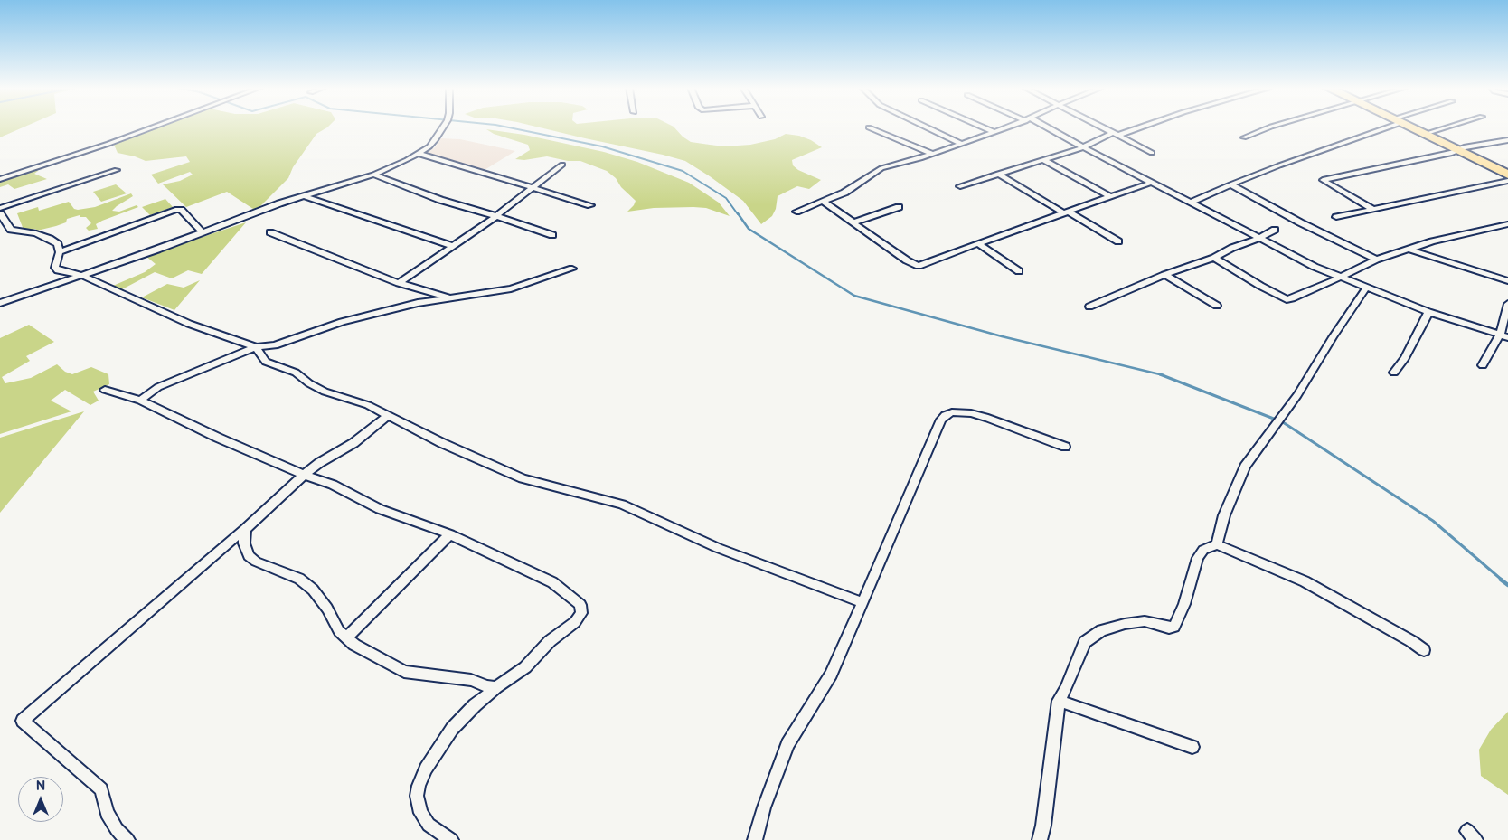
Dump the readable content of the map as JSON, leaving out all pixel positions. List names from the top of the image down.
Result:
{
  "north": "top"
}
